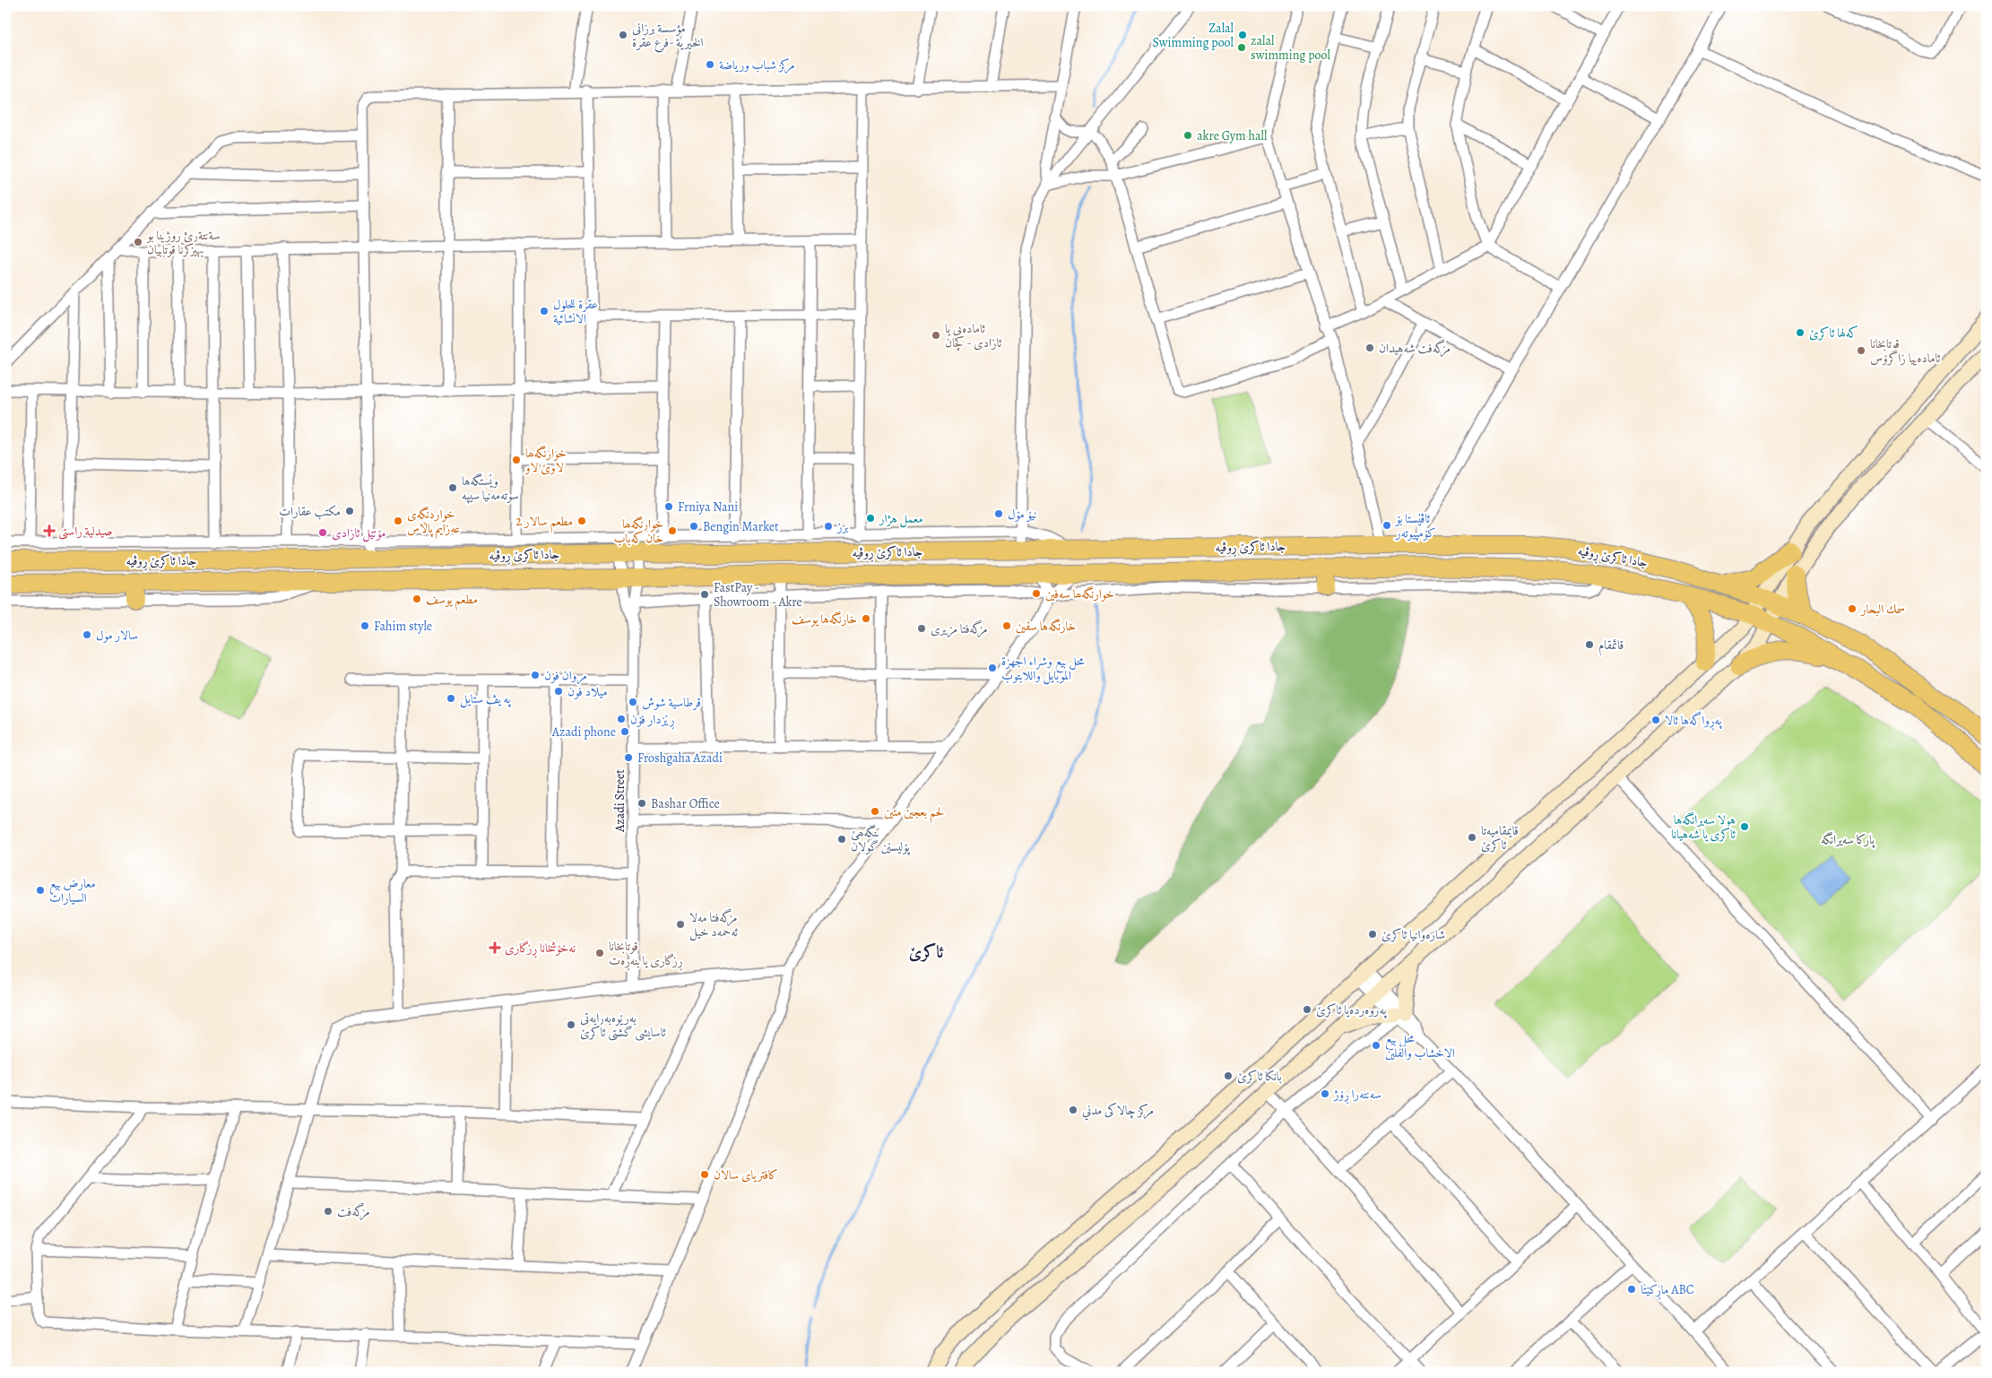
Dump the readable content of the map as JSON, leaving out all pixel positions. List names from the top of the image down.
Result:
{
  "streets": {
    "highway": ["جادا ئاکرێ ڕوڤیە"],
    "street": ["Azadi Street"]
  },
  "crossings": [
    ["جادا ئاکرێ ڕوڤیە", "Azadi Street"]
  ],
  "districts": ["ئاکرێ"],
  "parks": ["پارکا سەیرانگه"],
  "places": {
    "other": [
      "مؤسسة برزانى الخيرية -فرع عقرة",
      "Zalal Swimming pool",
      "zalal swimming pool",
      "مركز شباب ورياضة",
      "akre Gym hall",
      "سةنتةرئ روژينا بو بهيزكرنا قوتابيان",
      "عقرة للحلول الانشائیة",
      "کەلها ئاکرێ",
      "ئامادەیی یا ئازادی - کچان",
      "مزگەفت شه‌هيدان",
      "قوتابخانا ئامادەییا زاگرۆس",
      "خوارنگەھا لاوێ لاو",
      "وێستگەها سوتەمەنیا سیپە",
      "Frniya Nani",
      "مكتب عقارات",
      "نیۆ مۆل",
      "معمل هژار",
      "خواردنگەی عەزایم پاڵاس",
      "مطعم سالار 2",
      "ئاڤێستا بۆ کۆمپیوتەر",
      "Bengin Market",
      "برز",
      "خوارنگەھا خان كەباب",
      "مۆتێل ئازادی",
      "خوارنگەھا سەفین",
      "FastPay - Showroom - Akre",
      "مطعم يوسف",
      "سمك البحار",
      "خارنگەها یوسف",
      "Fahim style",
      "خارنگەها سفين",
      "مزگەفتا مزیری",
      "سالار مول",
      "قائمقام",
      "محل بيع وشراء اجهزة الموبايل واللابتوب",
      "مروان فون",
      "ميلاد فون",
      "په يڤ ستايل",
      "قرطاسية شوش",
      "ڕێزدار فۆن",
      "پەڕواگەها ئالا",
      "Azadi phone",
      "Froshgaha Azadi",
      "Bashar Office",
      "لحم بعجين متين",
      "هولا سەیرانگەها ئاکری یا شەهیانا",
      "قایمقامیەتا ئاکرێ",
      "بنگە‌ھێ پۆلیسێن گولان",
      "معارض بيع السيارات",
      "مزگەفتا مەلا ئەحمەد خیل",
      "شارەوانیا ئاکرێ",
      "قوتابخانا ڕزگاری یا بنەڕەت",
      "پەروەردەیا ئاكرێ",
      "بەرێوەبەرایەتی ئاسایشی گشتی ئاکرێ",
      "محل بيع الاخشاب والفلين",
      "بانکا ئاکرێ",
      "سەنتەرا ڕۆژ",
      "مركز چالاکى مدني",
      "کافتریای سالان",
      "مزگەفت",
      "ماڕکێتا ABC"
    ],
    "health": ["صيدلية راستى", "نەخۆشخانا ڕزگاری"]
  }
}
